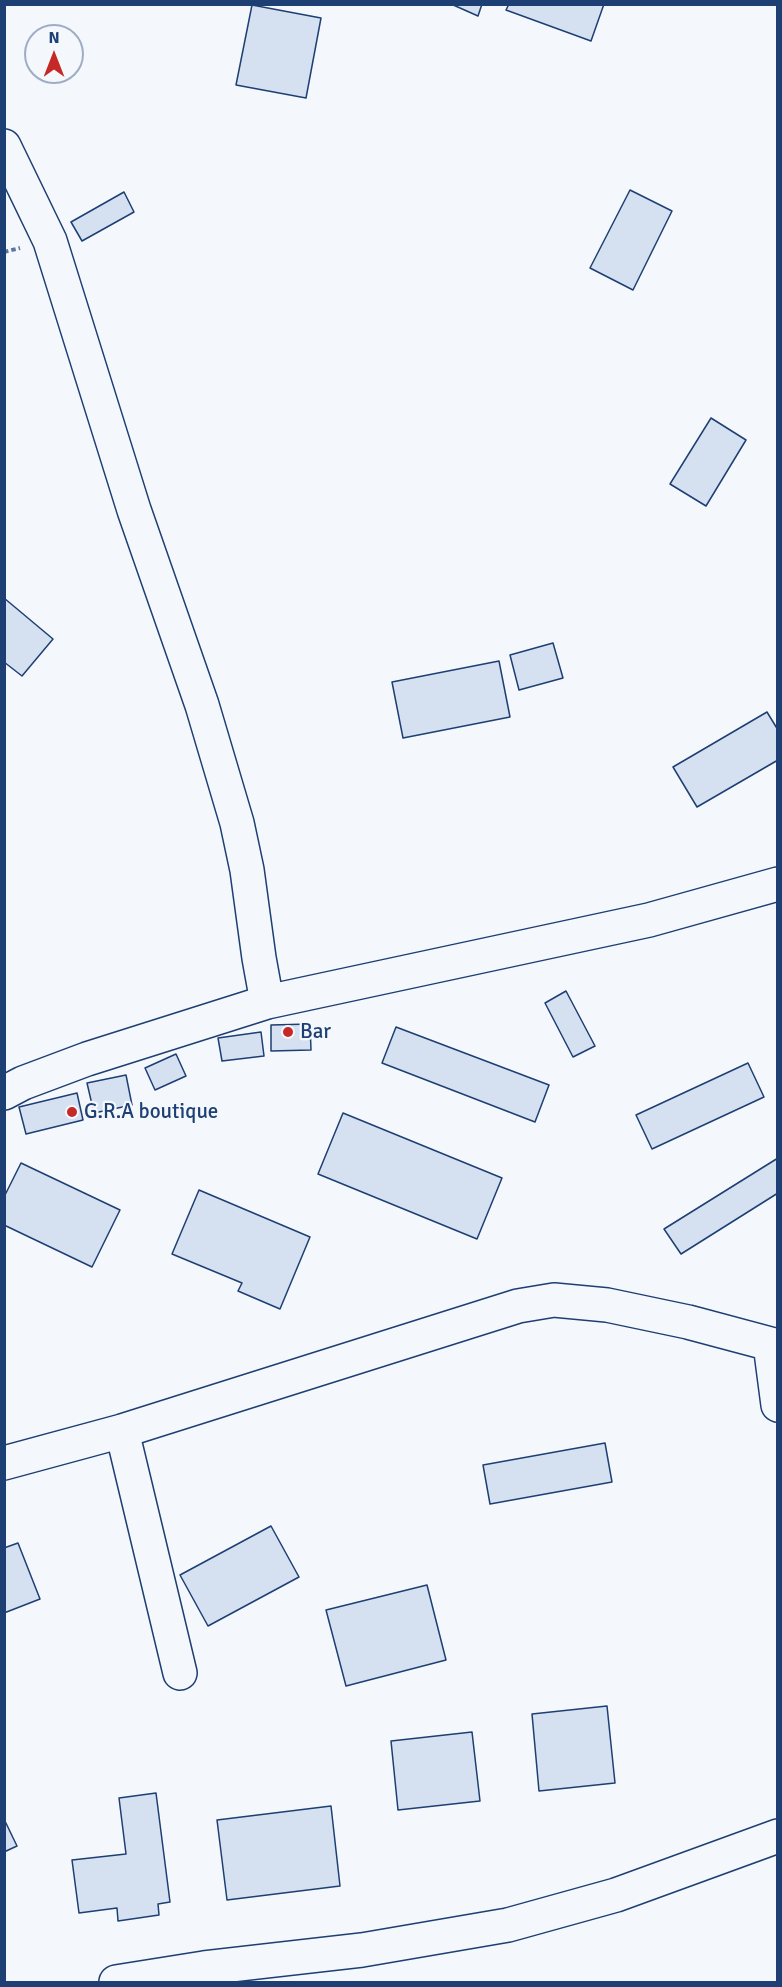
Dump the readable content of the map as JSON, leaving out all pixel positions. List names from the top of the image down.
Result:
{
  "places": ["Bar", "G.R.A boutique"],
  "north": "top"
}
